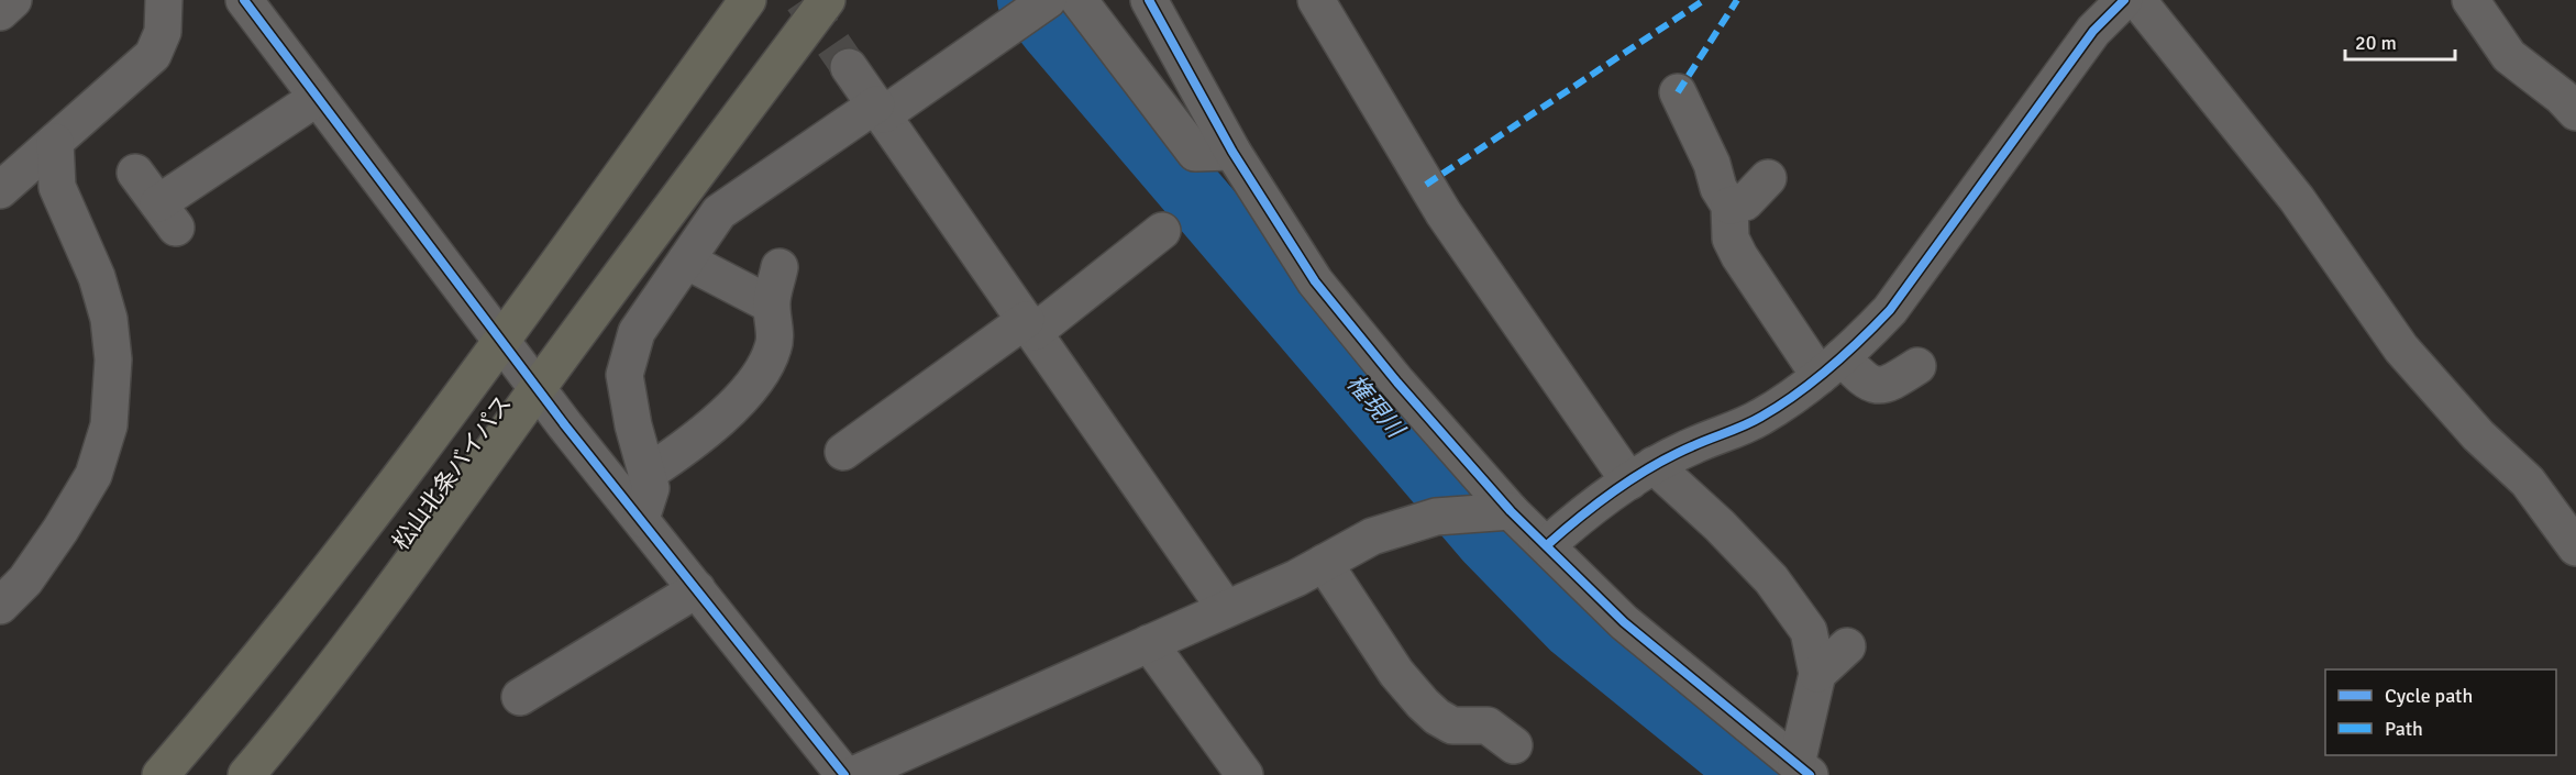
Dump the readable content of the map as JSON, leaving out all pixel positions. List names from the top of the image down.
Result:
{
  "streets": {
    "highway": ["松山北条バイパス"]
  },
  "water": ["権現川"],
  "legend": ["Cycle path", "Path"],
  "scale_bar": "20 m"
}
